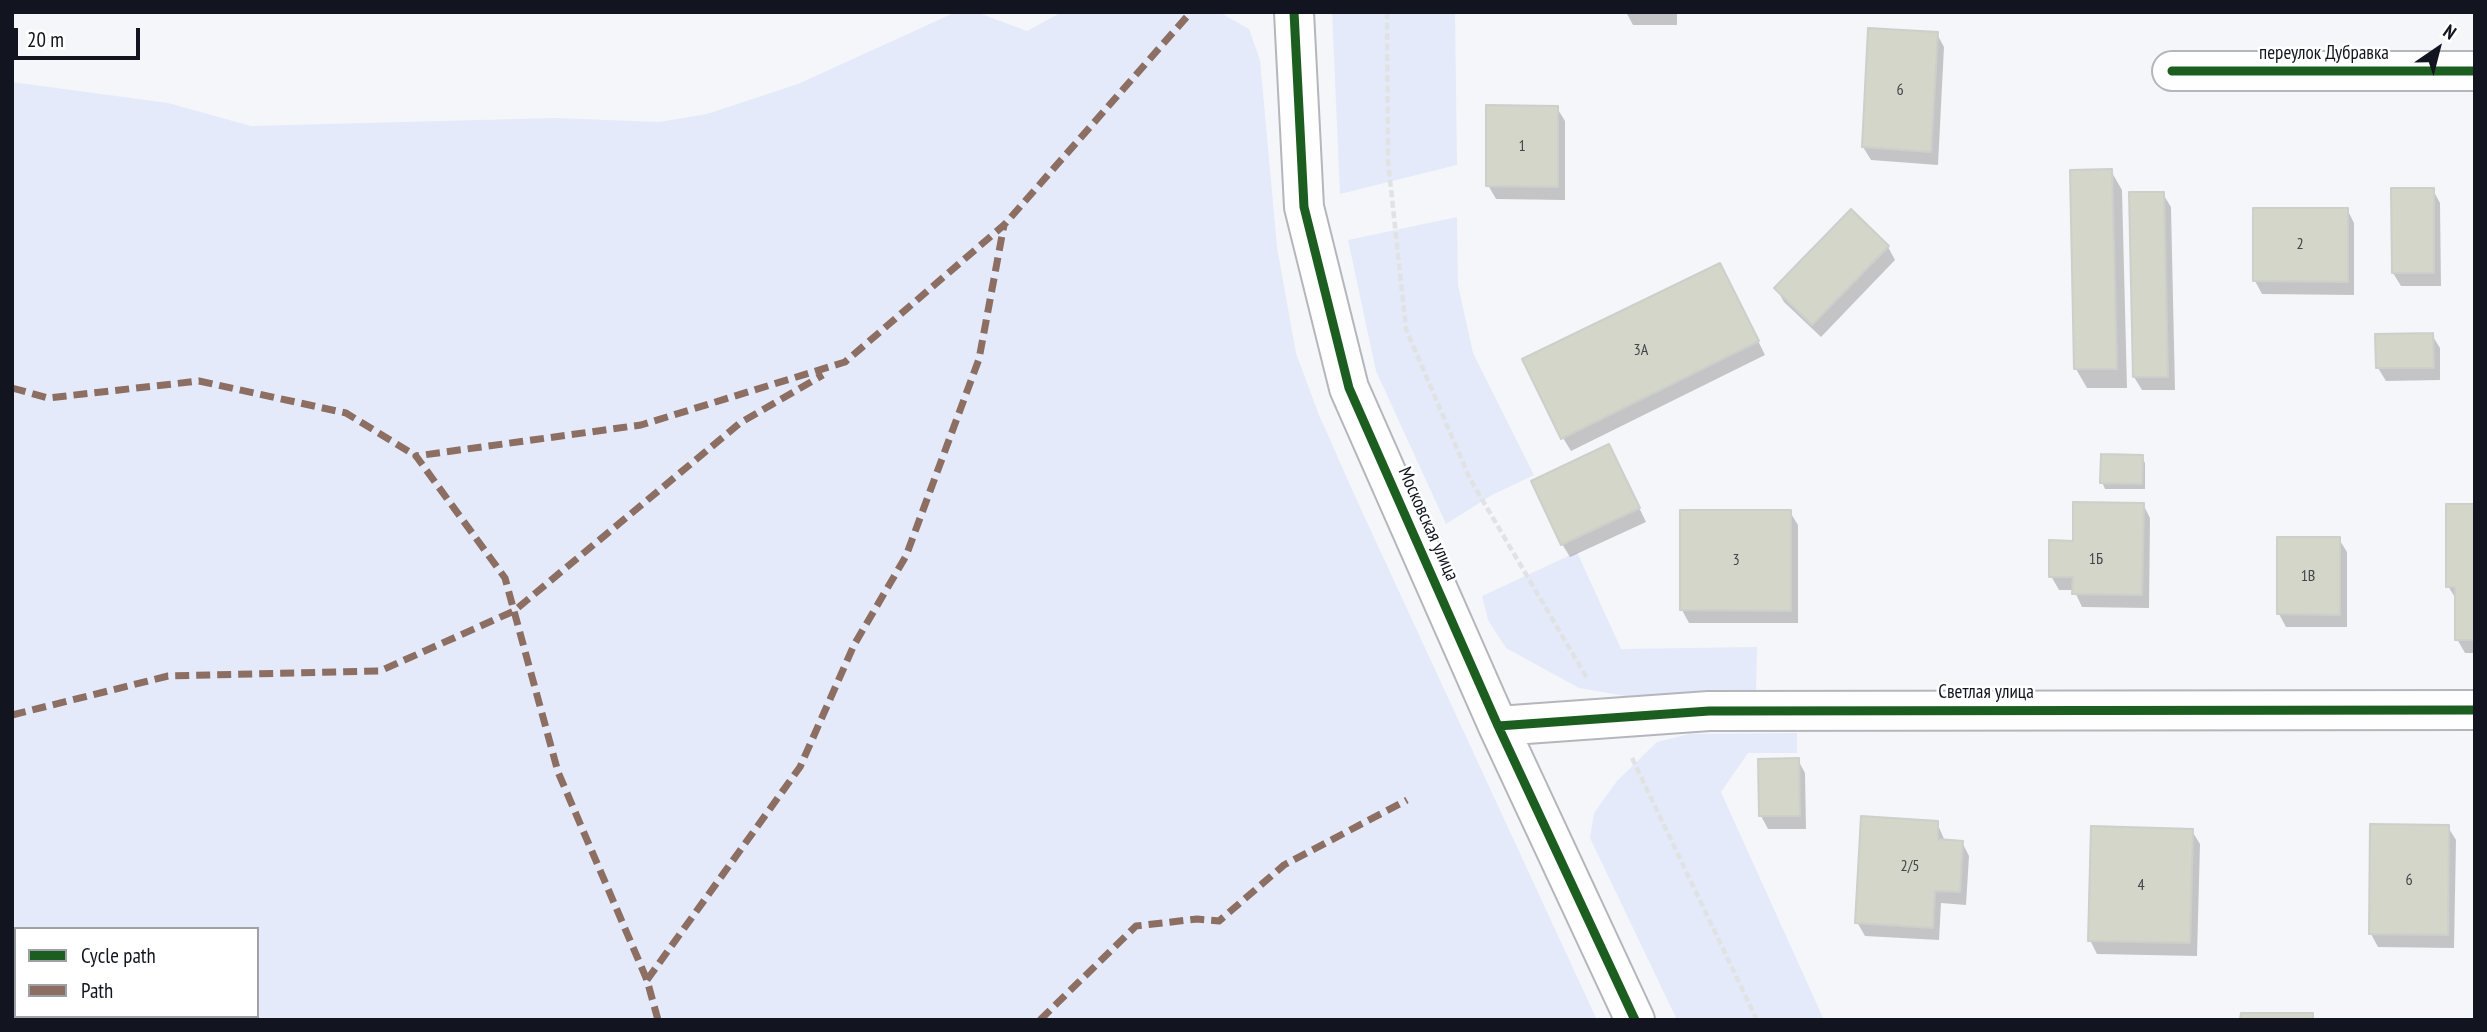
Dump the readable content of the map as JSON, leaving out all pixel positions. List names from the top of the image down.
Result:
{
  "streets": {
    "street": ["переулок Дубравка", "Московская улица", "Светлая улица"]
  },
  "crossings": [
    ["Московская улица", "Светлая улица"]
  ],
  "house_numbers": [
    "6",
    "1",
    "2",
    "3А",
    "1Б",
    "3",
    "1В",
    "2/5",
    "6",
    "4"
  ],
  "legend": ["Cycle path", "Path"],
  "scale_bar": "20 m",
  "north": "top right"
}
